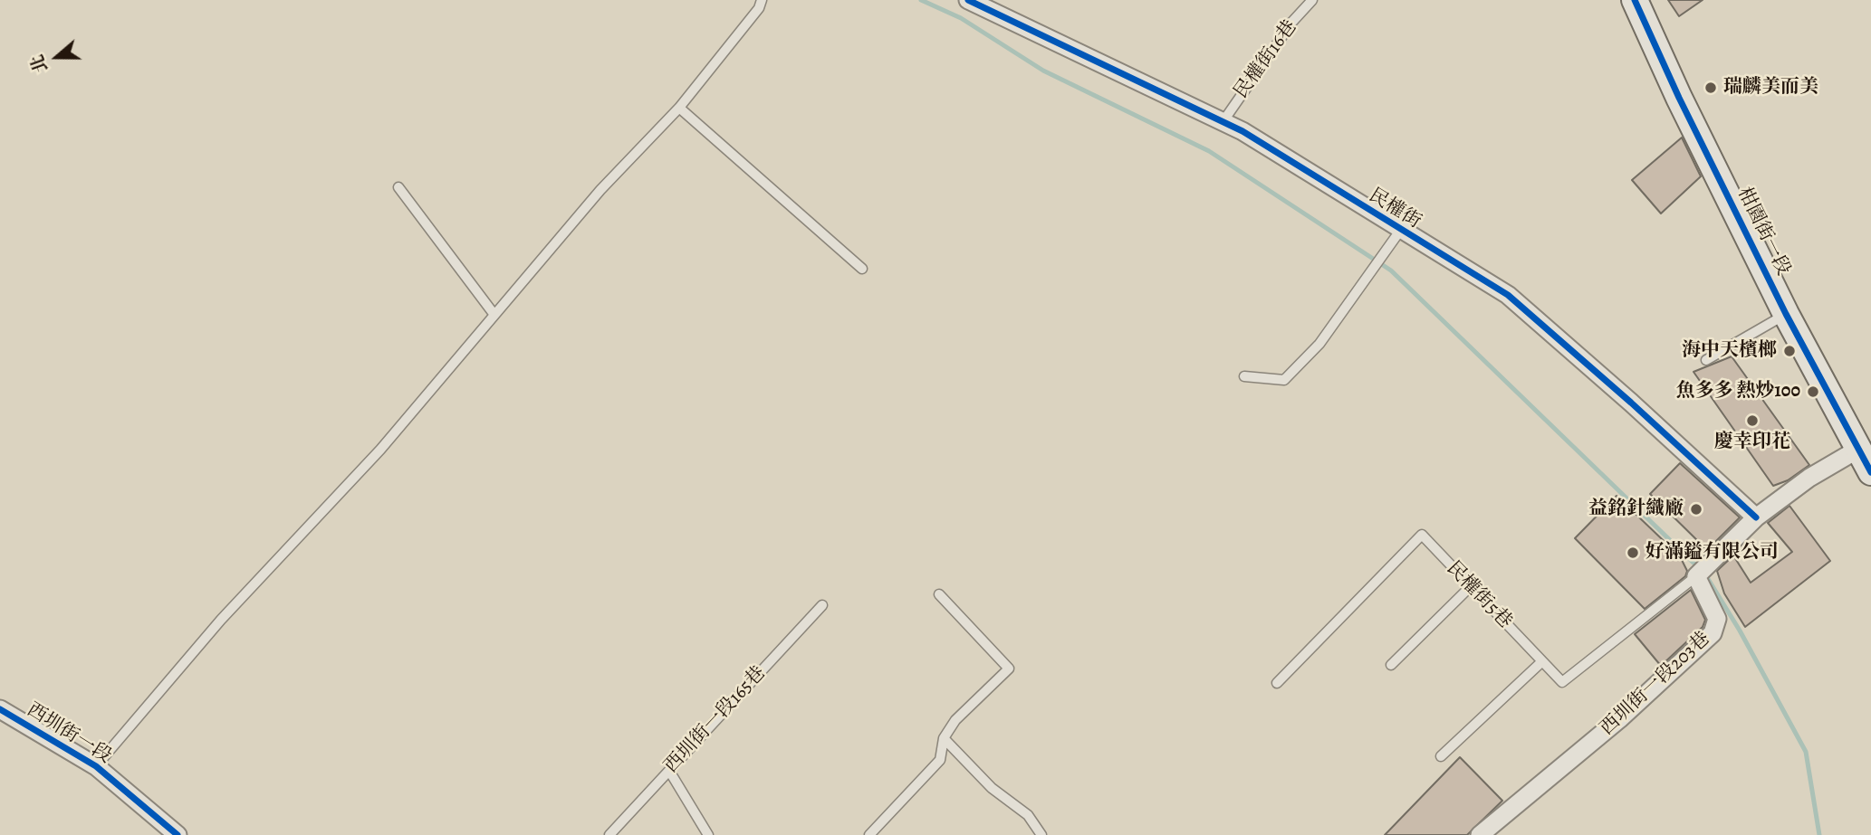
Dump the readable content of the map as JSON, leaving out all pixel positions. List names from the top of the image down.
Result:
{
  "streets": {
    "street": [
      "民權街",
      "柑園街一段",
      "西圳街一段203巷",
      "西圳街一段"
    ],
    "lane": ["民權街16巷", "民權街5巷", "西圳街一段165巷"]
  },
  "crossings": [
    ["民權街16巷", "民權街"],
    ["民權街5巷", "西圳街一段203巷"]
  ],
  "places": [
    "瑞麟美而美",
    "海中天檳榔",
    "魚多多 熱炒100",
    "慶幸印花",
    "益銘針織廠",
    "好滿鎰有限公司"
  ],
  "north": "left"
}
